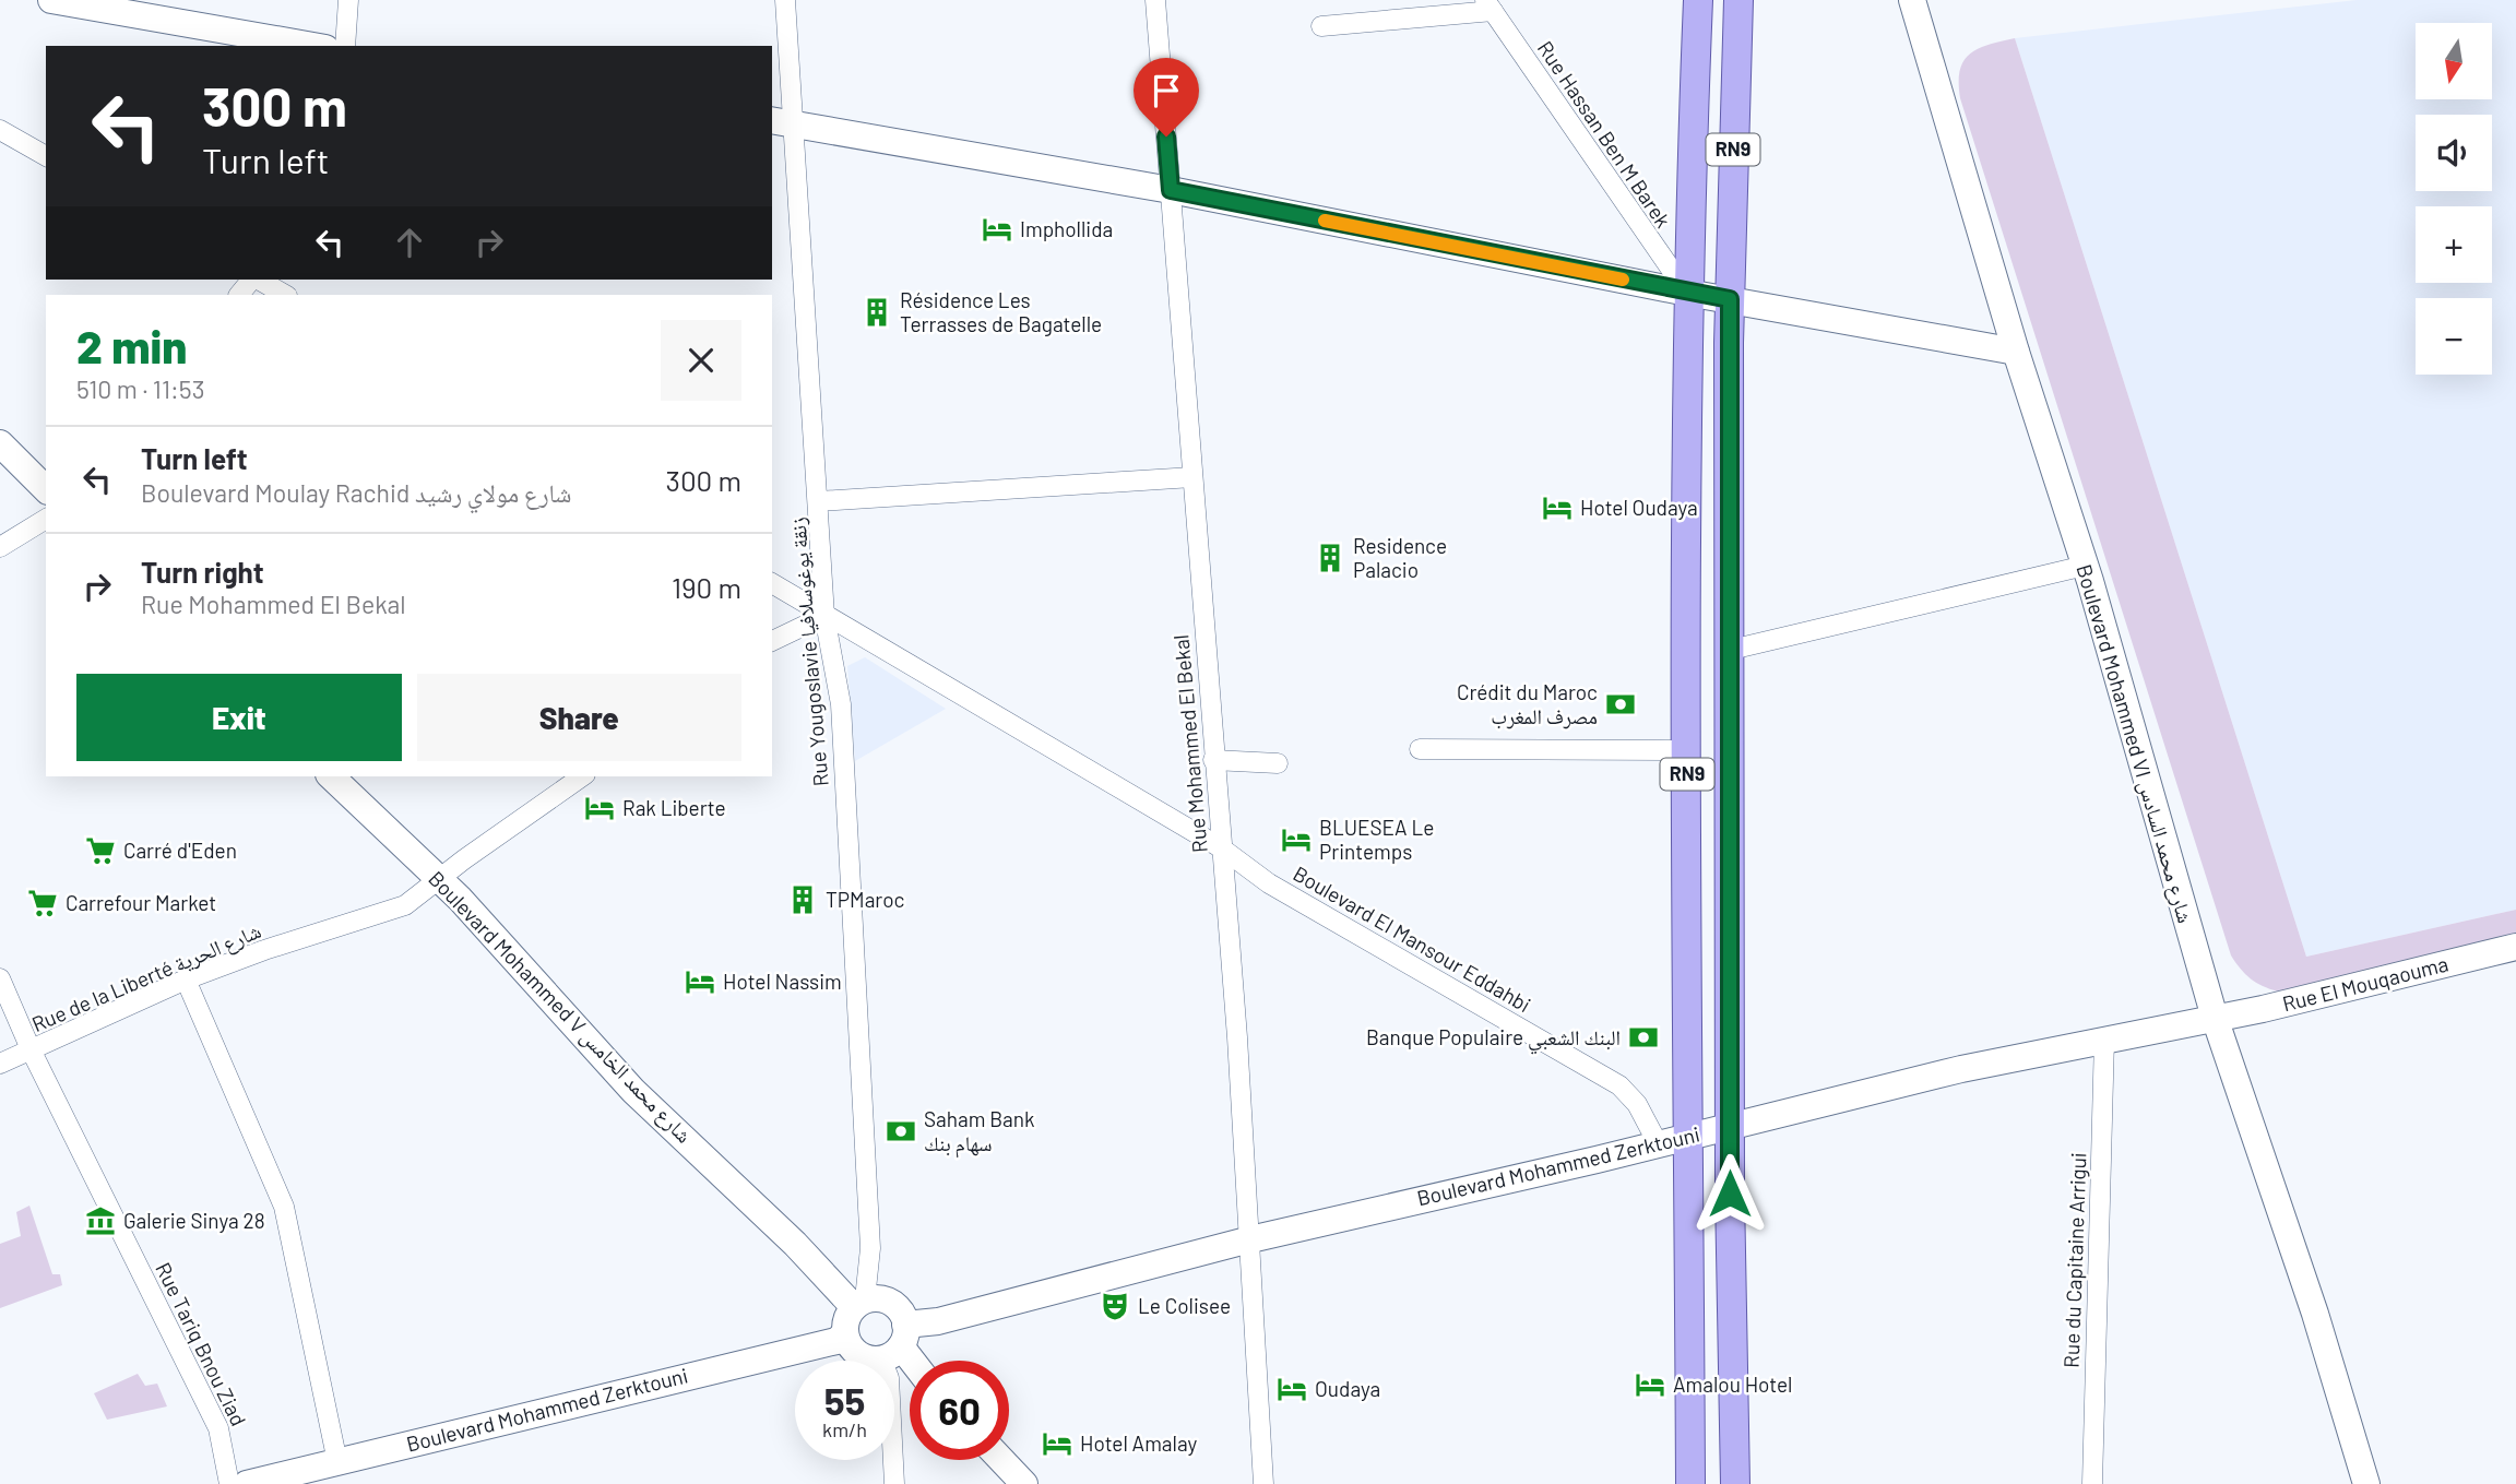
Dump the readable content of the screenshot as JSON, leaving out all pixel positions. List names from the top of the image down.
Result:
{
  "streets": {
    "main road": [
      "RN9",
      "Boulevard Mohammed VI شارع محمد السادس",
      "Rue El Mouqaouma",
      "Boulevard Mohammed V شارع محمد الخامس",
      "Boulevard Mohammed Zerktouni"
    ],
    "street": [
      "Rue Hassan Ben M Barek",
      "Rue Yougoslavie زنقة يوغوسلافيا",
      "Rue Mohammed El Bekal",
      "Boulevard El Mansour Eddahbi",
      "Rue de la Liberté شارع الحرية",
      "Rue du Capitaine Arrigui",
      "Rue Tariq Bnou Ziad"
    ]
  },
  "crossings": [
    ["Rue Hassan Ben M Barek", "RN9"],
    ["RN9", "Boulevard Mohammed Zerktouni"],
    ["Rue Yougoslavie زنقة يوغوسلافيا", "Boulevard El Mansour Eddahbi"],
    ["Rue Yougoslavie زنقة يوغوسلافيا", "Boulevard Mohammed V شارع محمد الخامس"],
    ["Rue Yougoslavie زنقة يوغوسلافيا", "Boulevard Mohammed Zerktouni"],
    ["Rue Mohammed El Bekal", "Boulevard El Mansour Eddahbi"],
    ["Rue Mohammed El Bekal", "Boulevard Mohammed Zerktouni"],
    ["Boulevard Mohammed VI شارع محمد السادس", "Rue El Mouqaouma"],
    ["Boulevard Mohammed VI شارع محمد السادس", "Boulevard Mohammed Zerktouni"],
    ["Boulevard El Mansour Eddahbi", "Boulevard Mohammed Zerktouni"],
    ["Rue de la Liberté شارع الحرية", "Boulevard Mohammed V شارع محمد الخامس"],
    ["Rue de la Liberté شارع الحرية", "Rue Tariq Bnou Ziad"],
    ["Rue El Mouqaouma", "Boulevard Mohammed Zerktouni"],
    ["Boulevard Mohammed V شارع محمد الخامس", "Boulevard Mohammed Zerktouni"],
    ["Boulevard Mohammed Zerktouni", "Rue du Capitaine Arrigui"]
  ],
  "places": {
    "hotel": [
      "Imphollida",
      "Hotel Oudaya",
      "Rak Liberte",
      "BLUESEA Le Printemps",
      "Hotel Nassim",
      "Amalou Hotel",
      "Oudaya",
      "Hotel Amalay"
    ],
    "building": ["Résidence Les Terrasses de Bagatelle", "Residence Palacio", "TPMaroc"],
    "bank": ["Crédit du Maroc مصرف المغرب", "Banque Populaire البنك الشعبي", "Saham Bank سهام بنك"],
    "supermarket": ["Carré d'Eden", "Carrefour Market"],
    "museum": ["Galerie Sinya 28"],
    "theatre": ["Le Colisee"]
  },
  "north": "bottom",
  "page": {
    "map_buttons": ["+", "−"],
    "turn": ["300 m", "Turn left"],
    "heading": ["2 min", "510 m · 11:53"],
    "list": [
      {
        "name": "Turn left",
        "note": "Boulevard Moulay Rachid شارع مولاي رشيد",
        "value": "300 m"
      },
      {
        "name": "Turn right",
        "note": "Rue Mohammed El Bekal",
        "value": "190 m"
      }
    ],
    "buttons": ["Exit", "Share"],
    "speed": "55 km/h",
    "limit": "60"
  }
}
